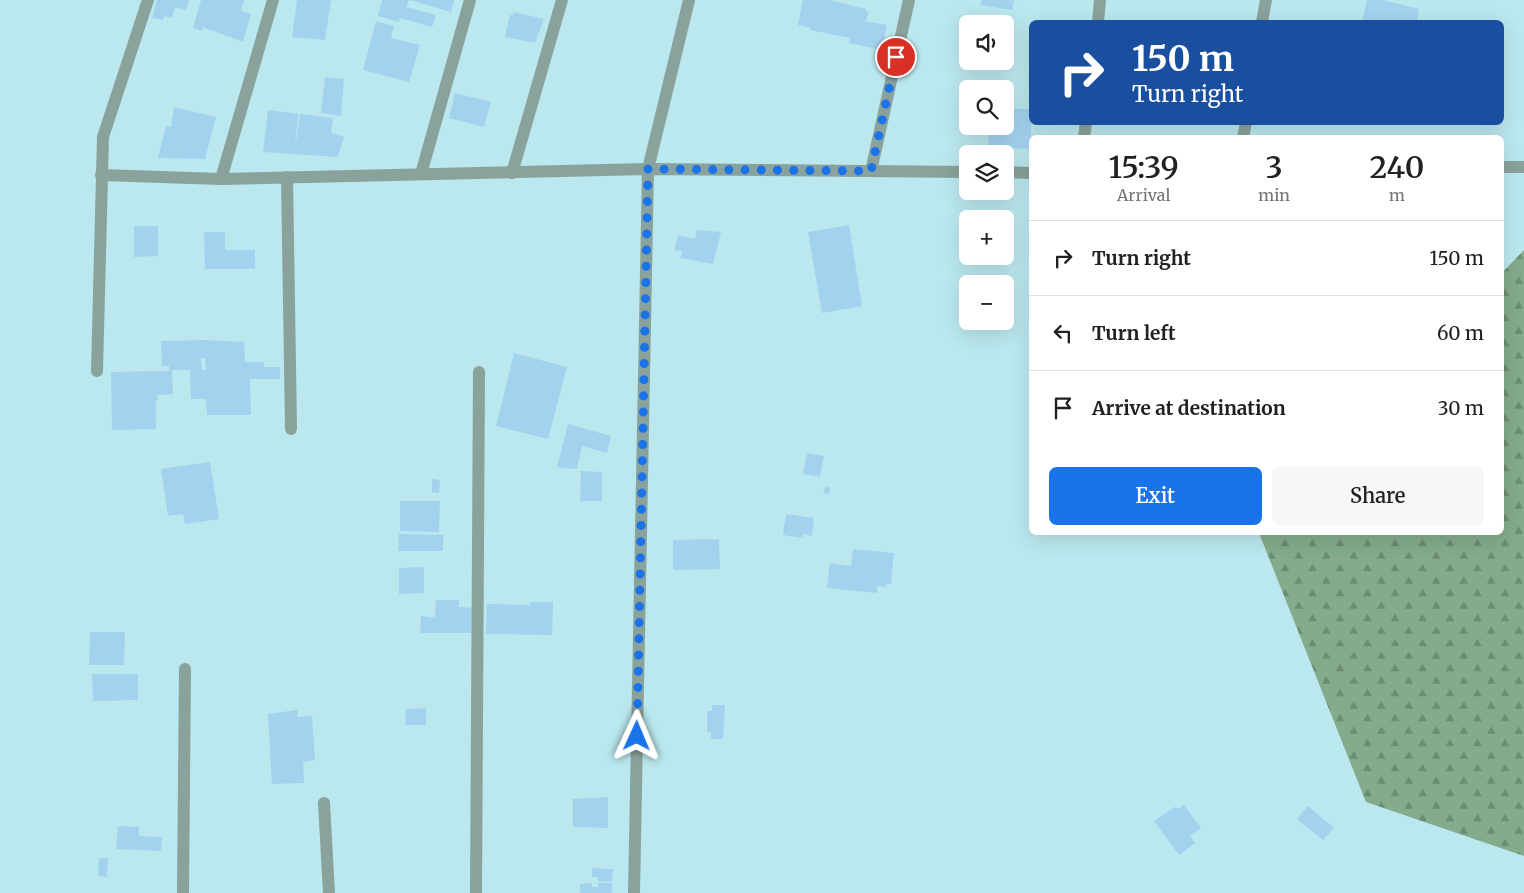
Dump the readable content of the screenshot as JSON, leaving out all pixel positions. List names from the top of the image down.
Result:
{
  "page": {
    "map_buttons": ["+", "−"],
    "turn": ["150 m", "Turn right"],
    "eta": [
      "15:39",
      "Arrival",
      "3",
      "min",
      "240",
      "m"
    ],
    "list": [
      {
        "name": "Turn right",
        "value": "150 m"
      },
      {
        "name": "Turn left",
        "value": "60 m"
      },
      {
        "name": "Arrive at destination",
        "value": "30 m"
      }
    ],
    "buttons": ["Exit", "Share"]
  }
}
